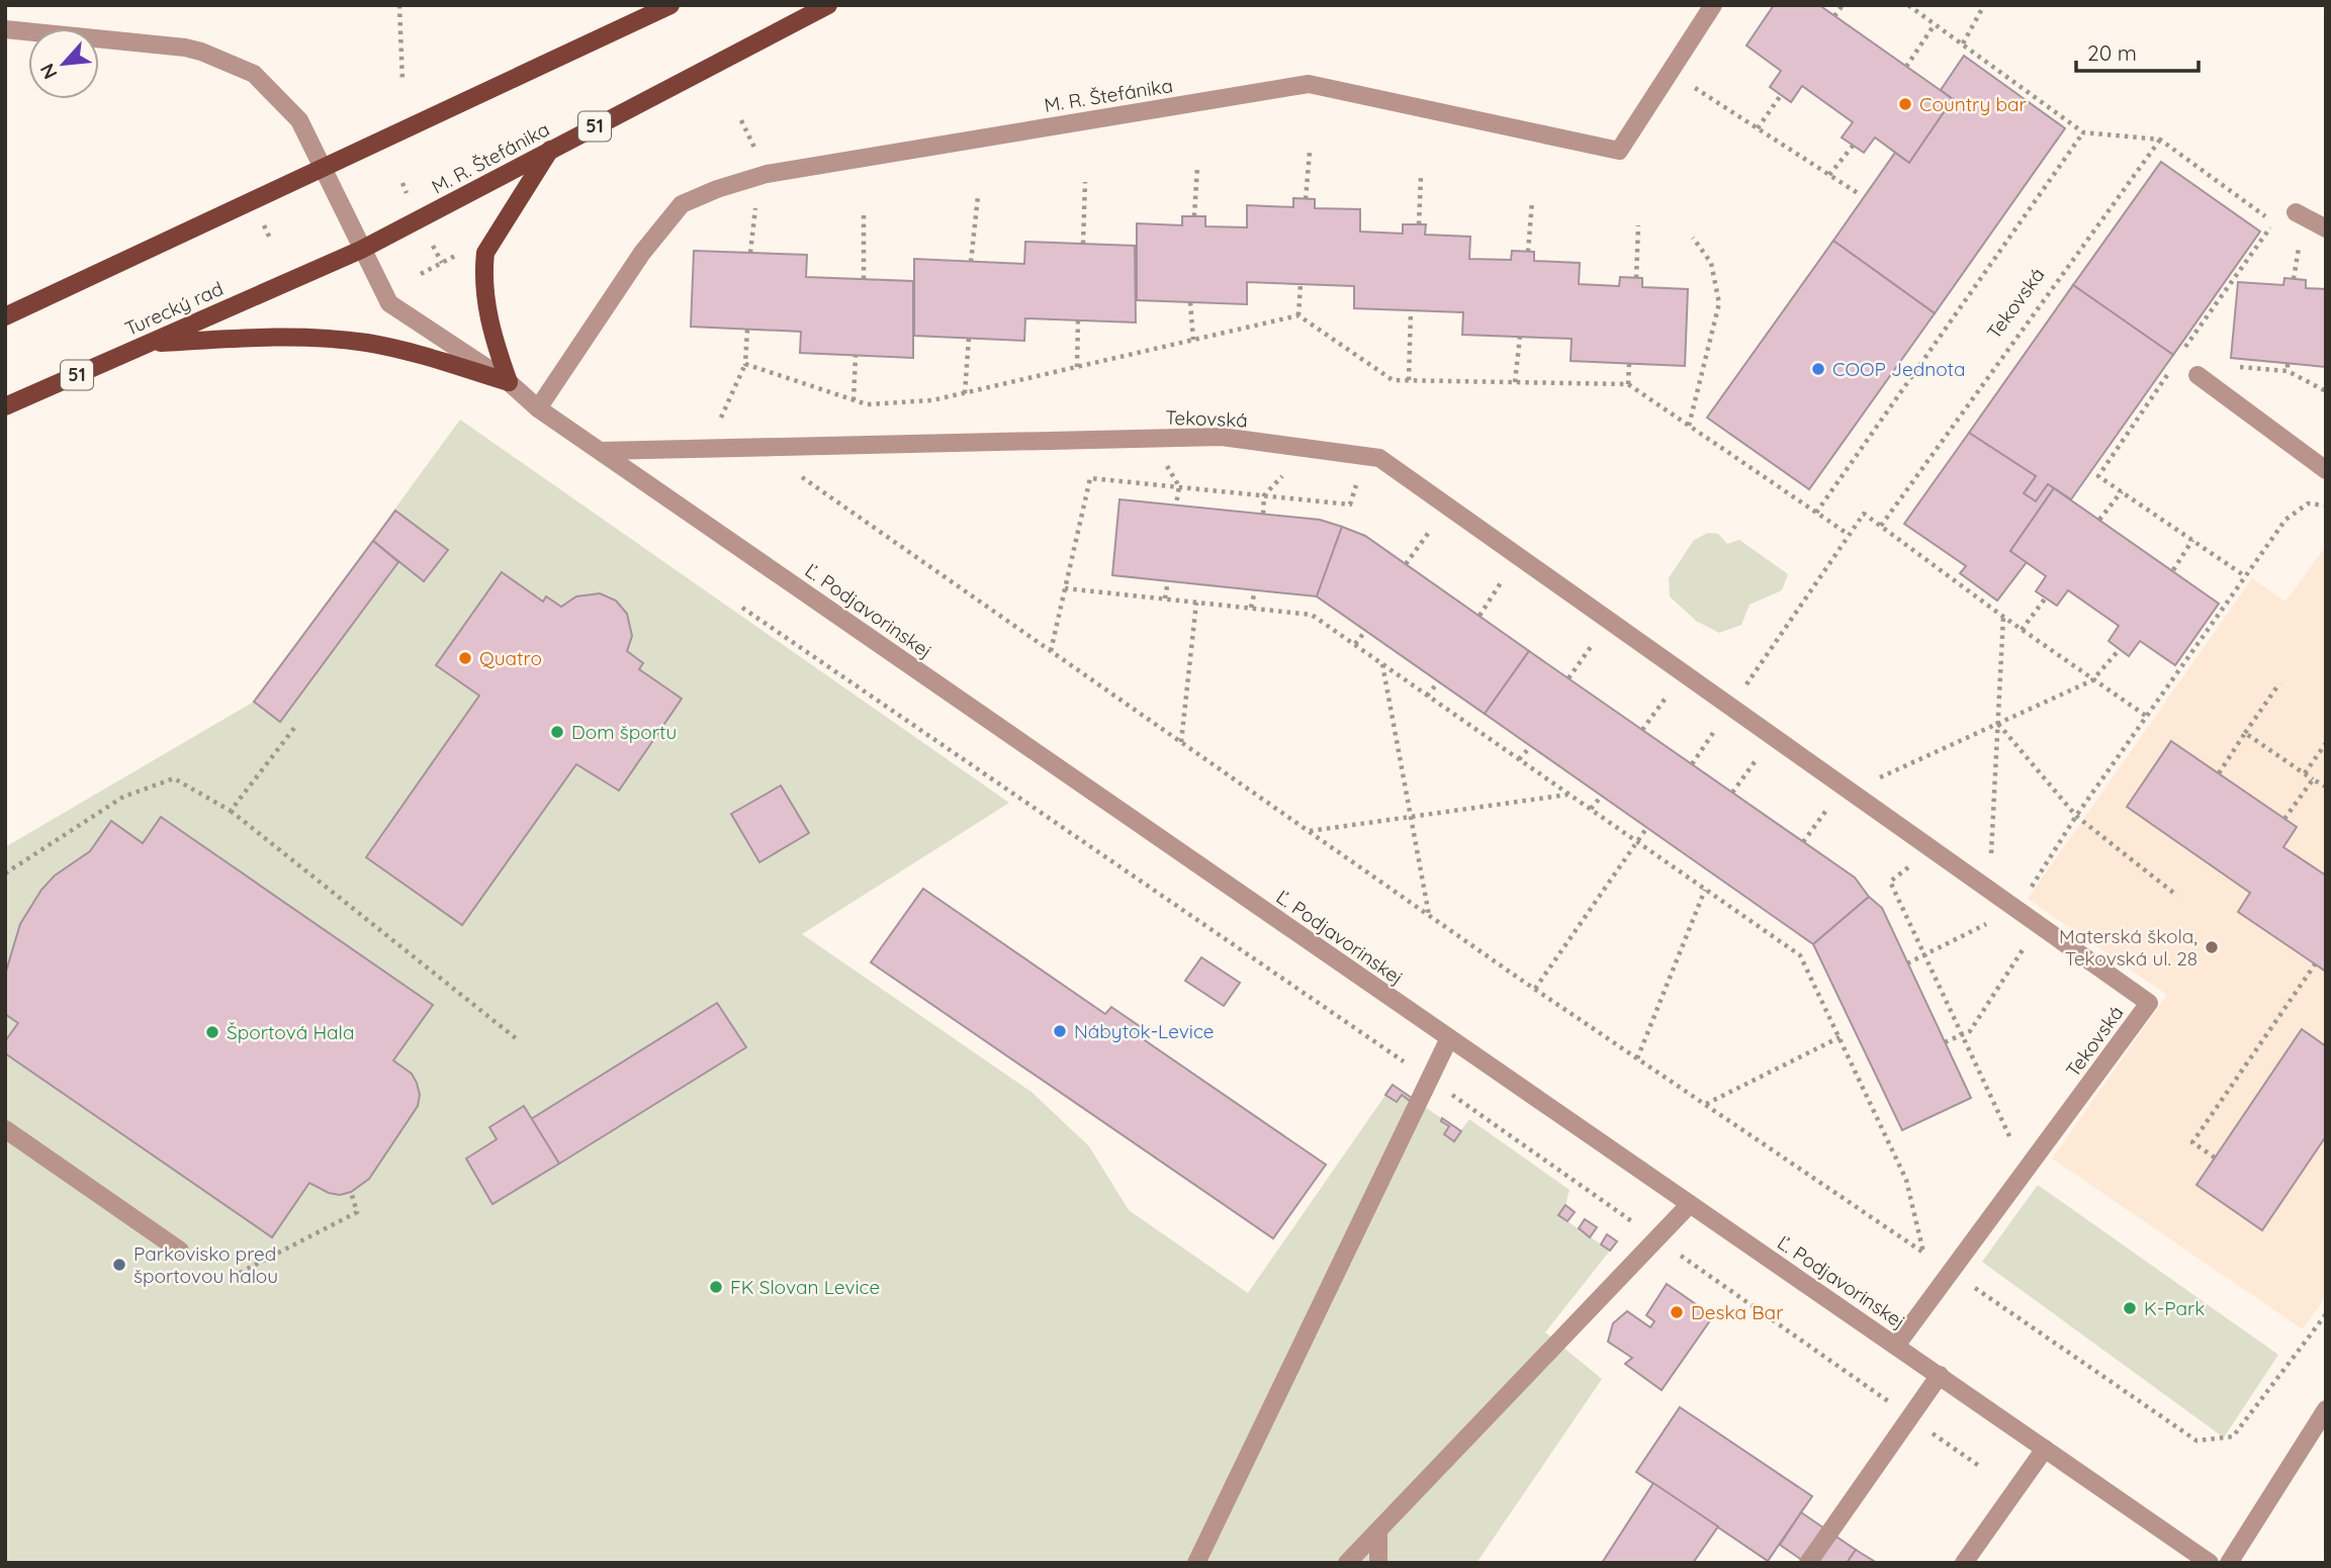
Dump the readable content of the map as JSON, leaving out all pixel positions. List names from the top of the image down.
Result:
{
  "streets": {
    "main road": ["M. R. Štefánika", "51", "Turecký rad"],
    "street": ["Tekovská", "Ľ. Podjavorinskej"]
  },
  "crossings": [
    ["M. R. Štefánika", "Turecký rad"],
    ["M. R. Štefánika", "Ľ. Podjavorinskej"],
    ["Tekovská", "Ľ. Podjavorinskej"],
    ["Turecký rad", "Ľ. Podjavorinskej"]
  ],
  "places": [
    "Country bar",
    "COOP Jednota",
    "Quatro",
    "Dom športu",
    "Materská škola, Tekovská ul. 28",
    "Nábytok-Levice",
    "Športová Hala",
    "Parkovisko pred športovou halou",
    "FK Slovan Levice",
    "K-Park",
    "Deska Bar"
  ],
  "scale_bar": "20 m",
  "north": "bottom left"
}
